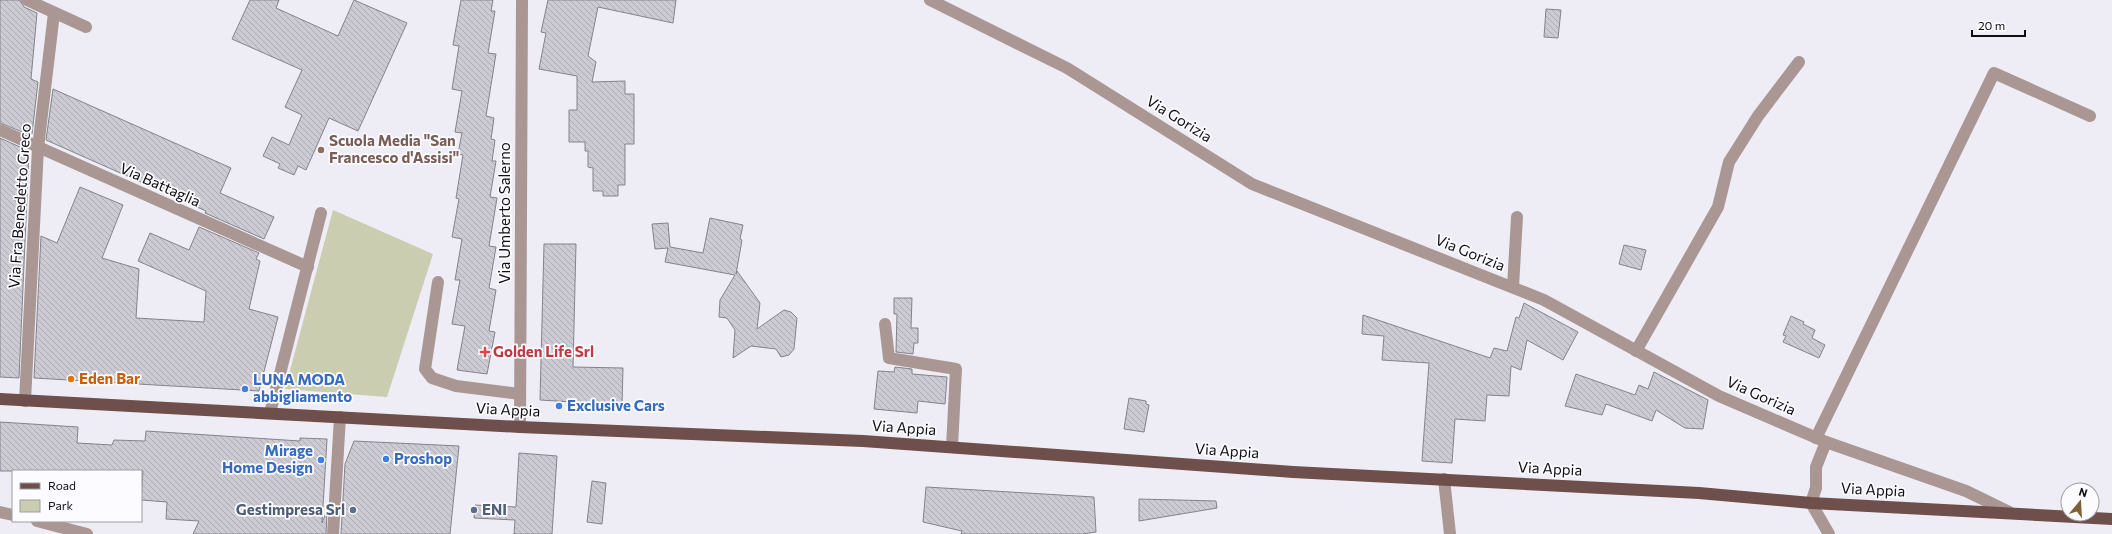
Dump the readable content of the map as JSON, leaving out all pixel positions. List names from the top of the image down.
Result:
{
  "streets": {
    "main road": ["Via Appia"],
    "street": [
      "Via Gorizia",
      "Via Battaglia",
      "Via Fra Benedetto Greco",
      "Via Umberto Salerno"
    ]
  },
  "crossings": [
    ["Via Gorizia", "Via Appia"],
    ["Via Battaglia", "Via Fra Benedetto Greco"],
    ["Via Fra Benedetto Greco", "Via Appia"],
    ["Via Umberto Salerno", "Via Appia"]
  ],
  "places": {
    "other": [
      "Scuola Media \"San Francesco d'Assisi\"",
      "Eden Bar",
      "LUNA MODA abbigliamento",
      "Exclusive Cars",
      "Proshop",
      "Mirage Home Design",
      "Gestimpresa Srl",
      "ENI"
    ],
    "health": ["Golden Life Srl"]
  },
  "legend": ["Road", "Park"],
  "scale_bar": "20 m",
  "north": "top"
}
